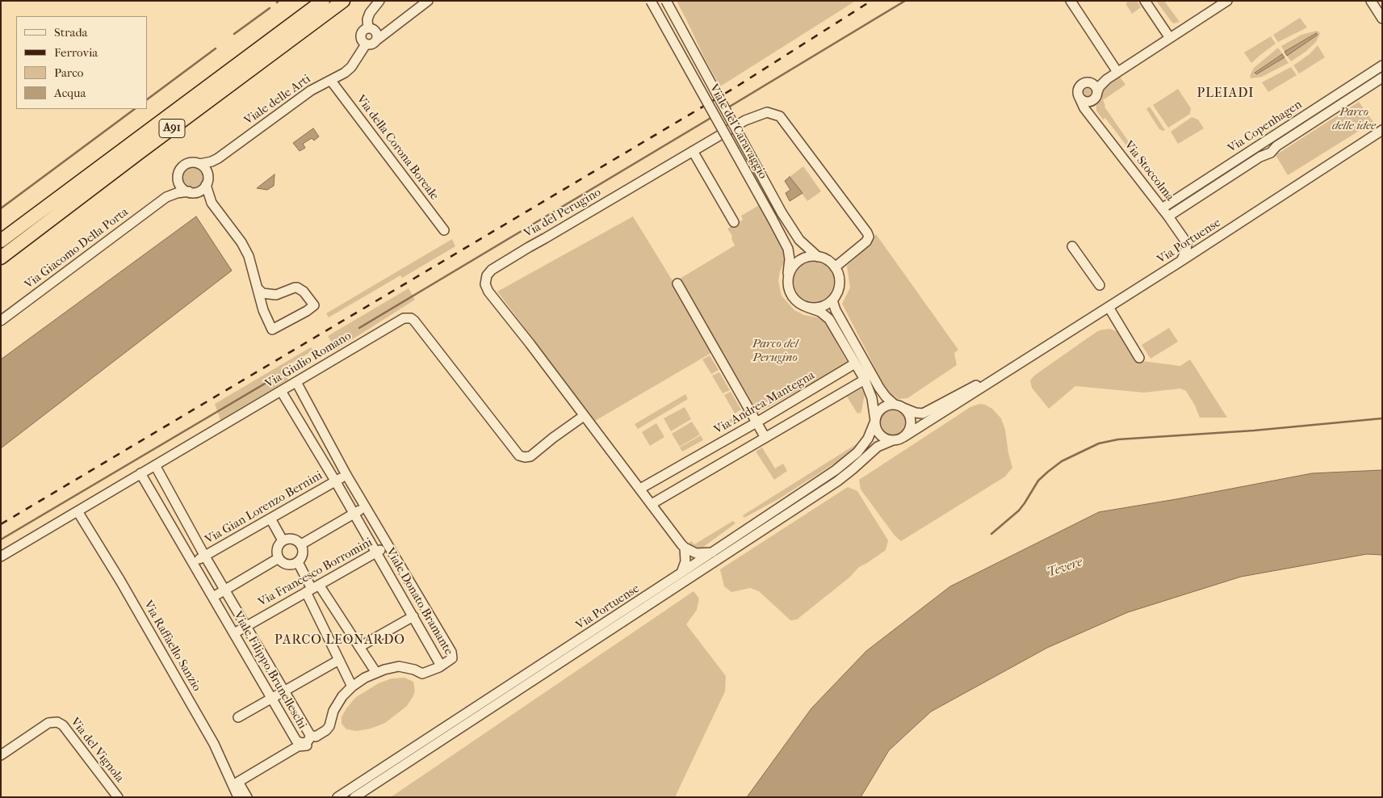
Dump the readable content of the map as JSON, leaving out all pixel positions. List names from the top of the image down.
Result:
{
  "streets": {
    "highway": ["A91"],
    "street": [
      "Viale delle Arti",
      "Via Copenhagen",
      "Viale del Caravaggio",
      "Via della Corona Boreale",
      "Via Stoccolma",
      "Via del Perugino",
      "Via Portuense",
      "Via Giacomo Della Porta",
      "Via Giulio Romano",
      "Via Andrea Mantegna",
      "Via Gian Lorenzo Bernini",
      "Via Francesco Borromini",
      "Viale Donato Bramante",
      "Via Raffaello Sanzio",
      "Viale Filippo Brunelleschi",
      "Via del Vignola"
    ]
  },
  "crossings": [
    ["Viale delle Arti", "Via della Corona Boreale"],
    ["Viale delle Arti", "Via Giacomo Della Porta"],
    ["Via Copenhagen", "Via Stoccolma"],
    ["Viale del Caravaggio", "Via del Perugino"],
    ["Via del Perugino", "Via Giulio Romano"],
    ["Via del Perugino", "Via Andrea Mantegna"],
    ["Via Giulio Romano", "Viale Donato Bramante"],
    ["Via Giulio Romano", "Via Raffaello Sanzio"],
    ["Via Giulio Romano", "Viale Filippo Brunelleschi"],
    ["Via Gian Lorenzo Bernini", "Viale Donato Bramante"],
    ["Via Gian Lorenzo Bernini", "Viale Filippo Brunelleschi"],
    ["Via Francesco Borromini", "Viale Donato Bramante"],
    ["Via Francesco Borromini", "Viale Filippo Brunelleschi"]
  ],
  "districts": ["PLEIADI", "PARCO LEONARDO"],
  "water": ["Tevere"],
  "parks": ["Parco delle idee", "Parco del Perugino"],
  "legend": [
    "Strada",
    "Ferrovia",
    "Parco",
    "Acqua"
  ]
}
